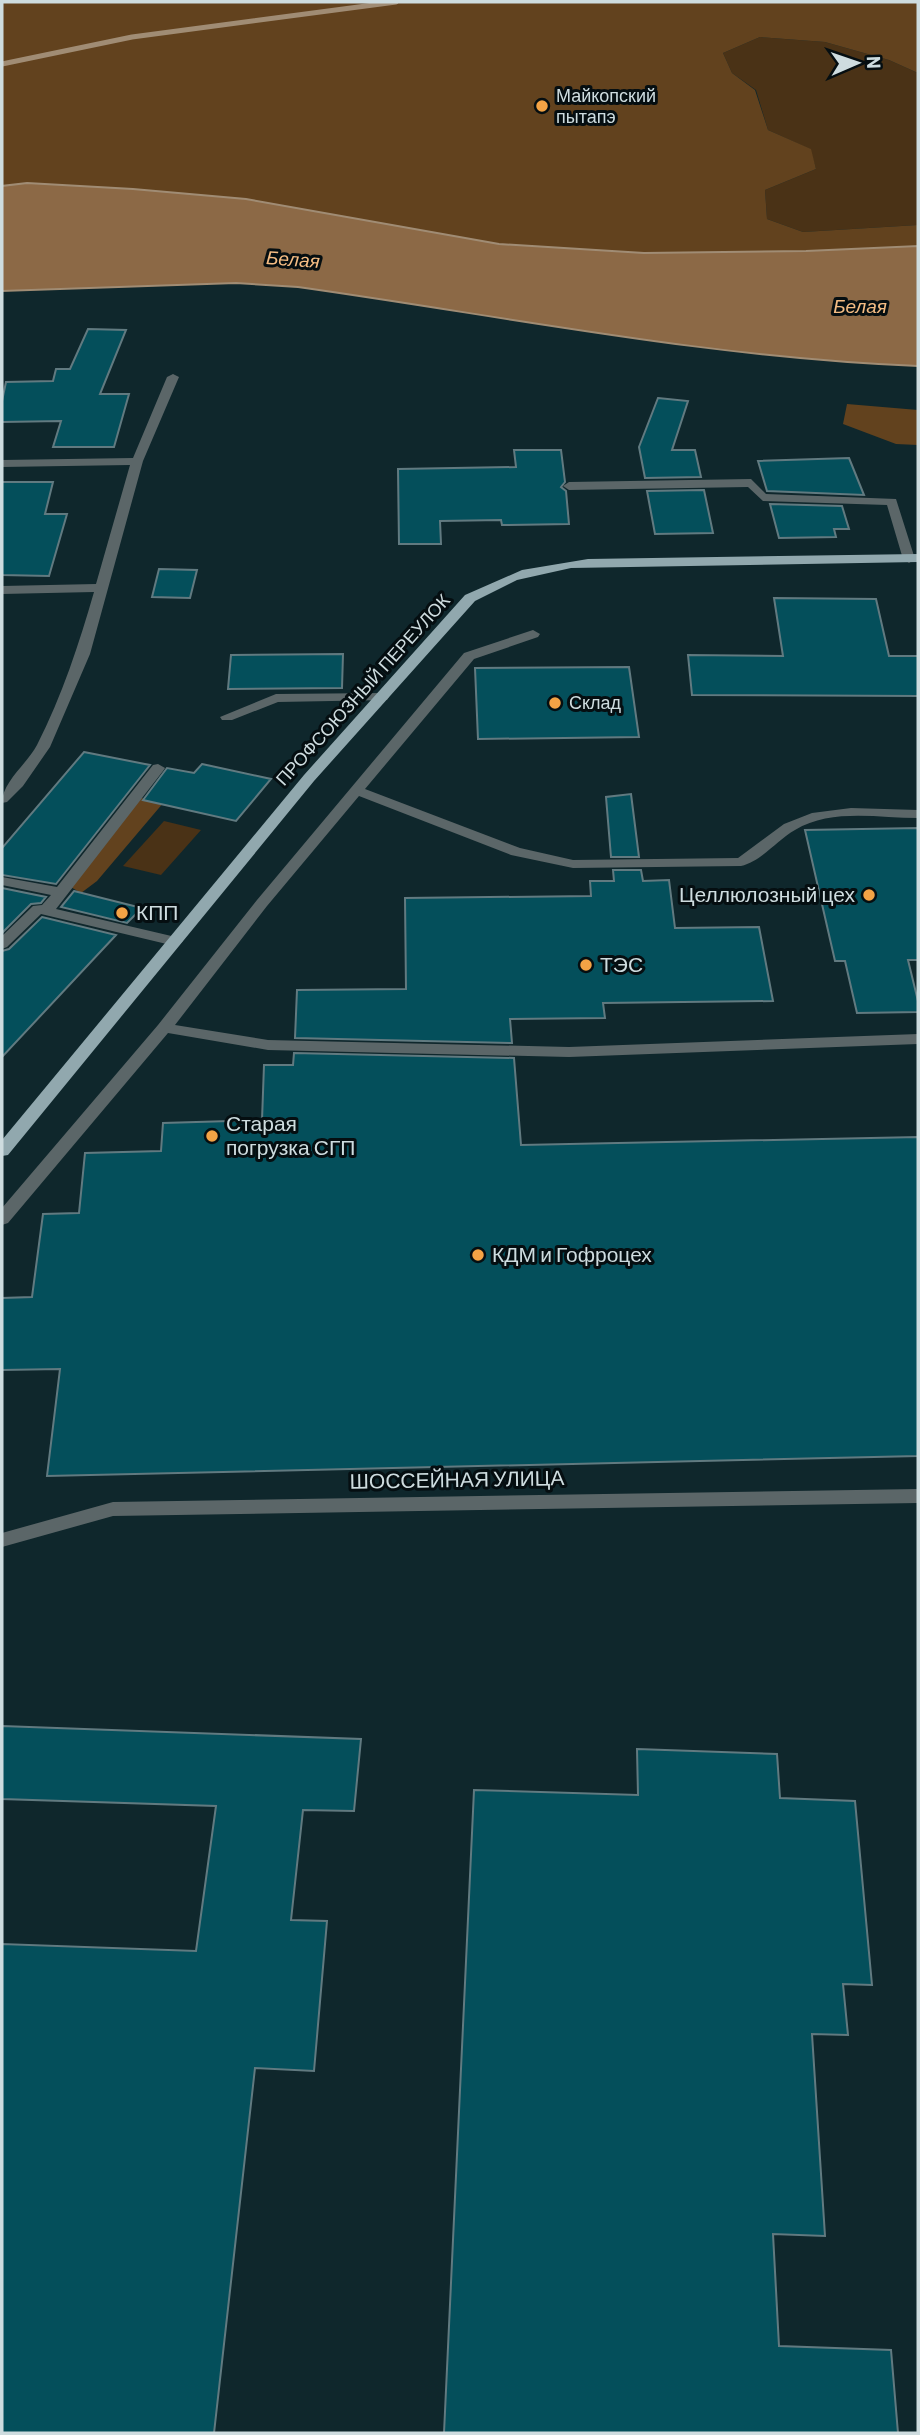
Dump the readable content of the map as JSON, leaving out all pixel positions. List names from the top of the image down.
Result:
{
  "streets": {
    "main road": ["ПРОФСОЮЗНЫЙ ПЕРЕУЛОК"],
    "street": ["ШОССЕЙНАЯ УЛИЦА"]
  },
  "water": ["Белая"],
  "places": [
    "Майкопский пытапэ",
    "Склад",
    "Целлюлозный цех",
    "КПП",
    "ТЭС",
    "Старая погрузка СГП",
    "КДМ и Гофроцех"
  ],
  "north": "right"
}
